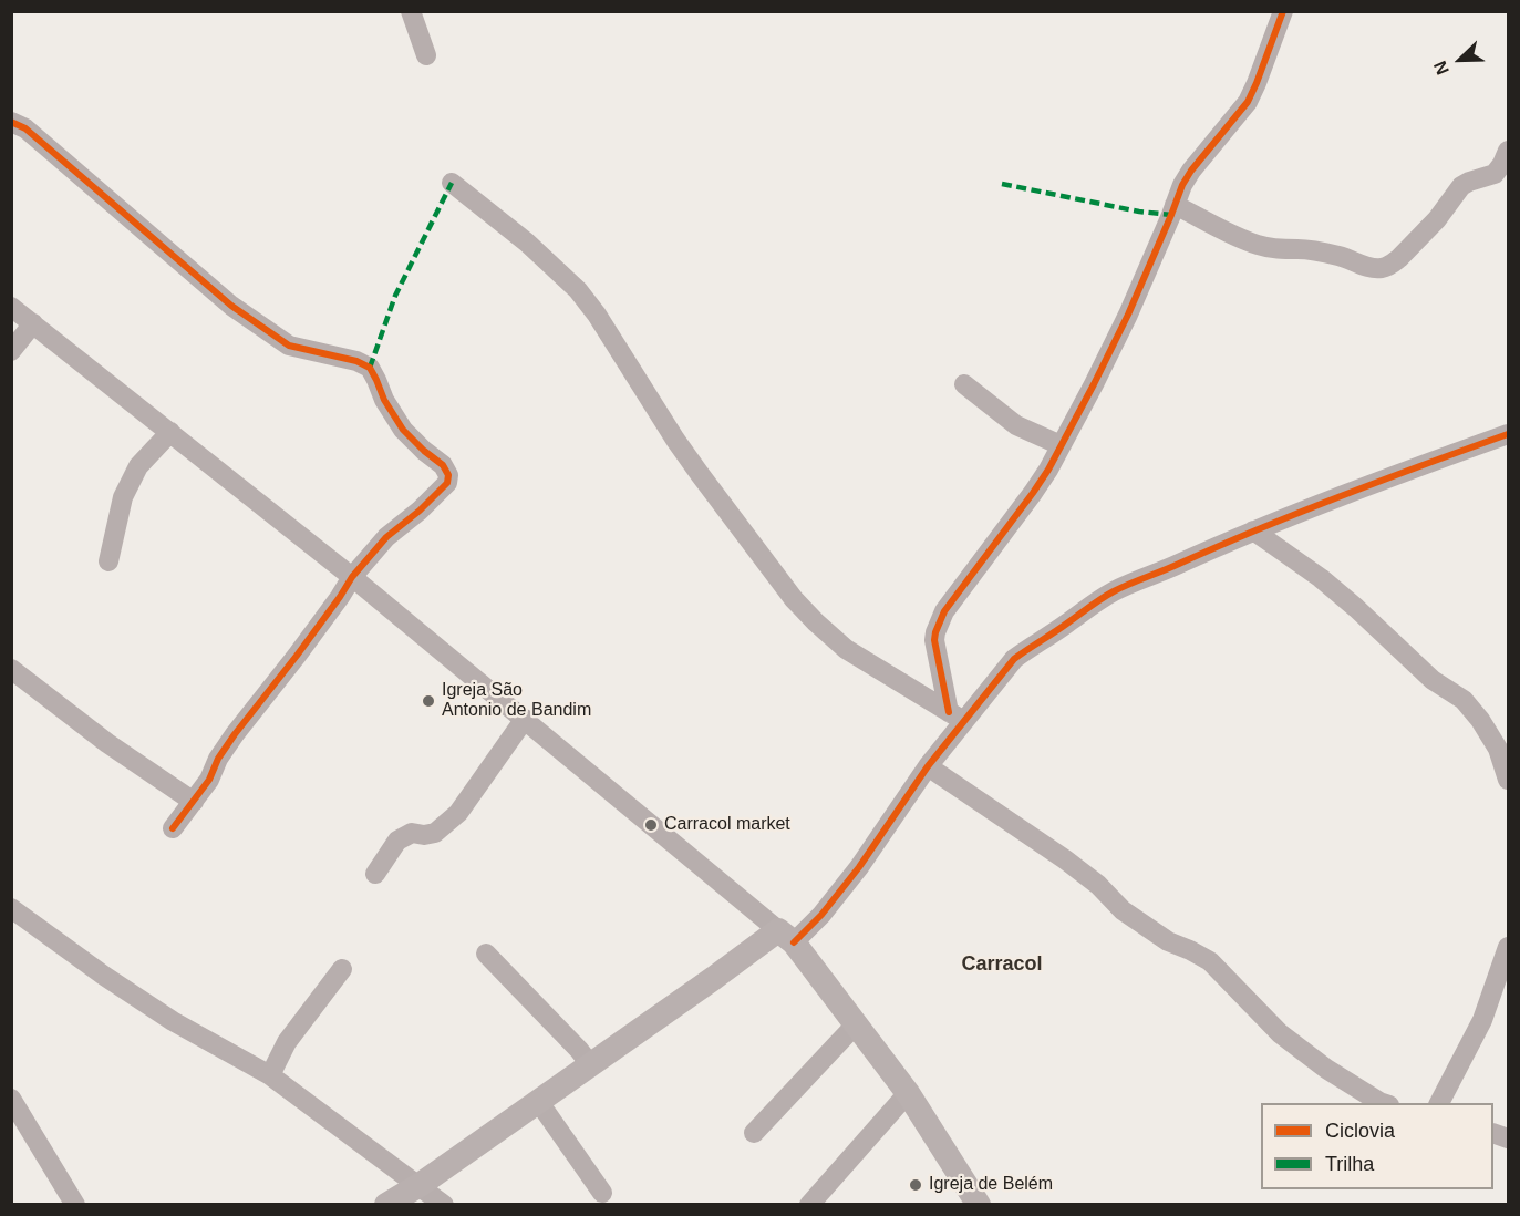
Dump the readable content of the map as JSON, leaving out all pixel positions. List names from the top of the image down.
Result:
{
  "districts": ["Carracol"],
  "places": ["Igreja São Antonio de Bandim", "Carracol market", "Igreja de Belém"],
  "legend": ["Ciclovia", "Trilha"],
  "north": "bottom left"
}
